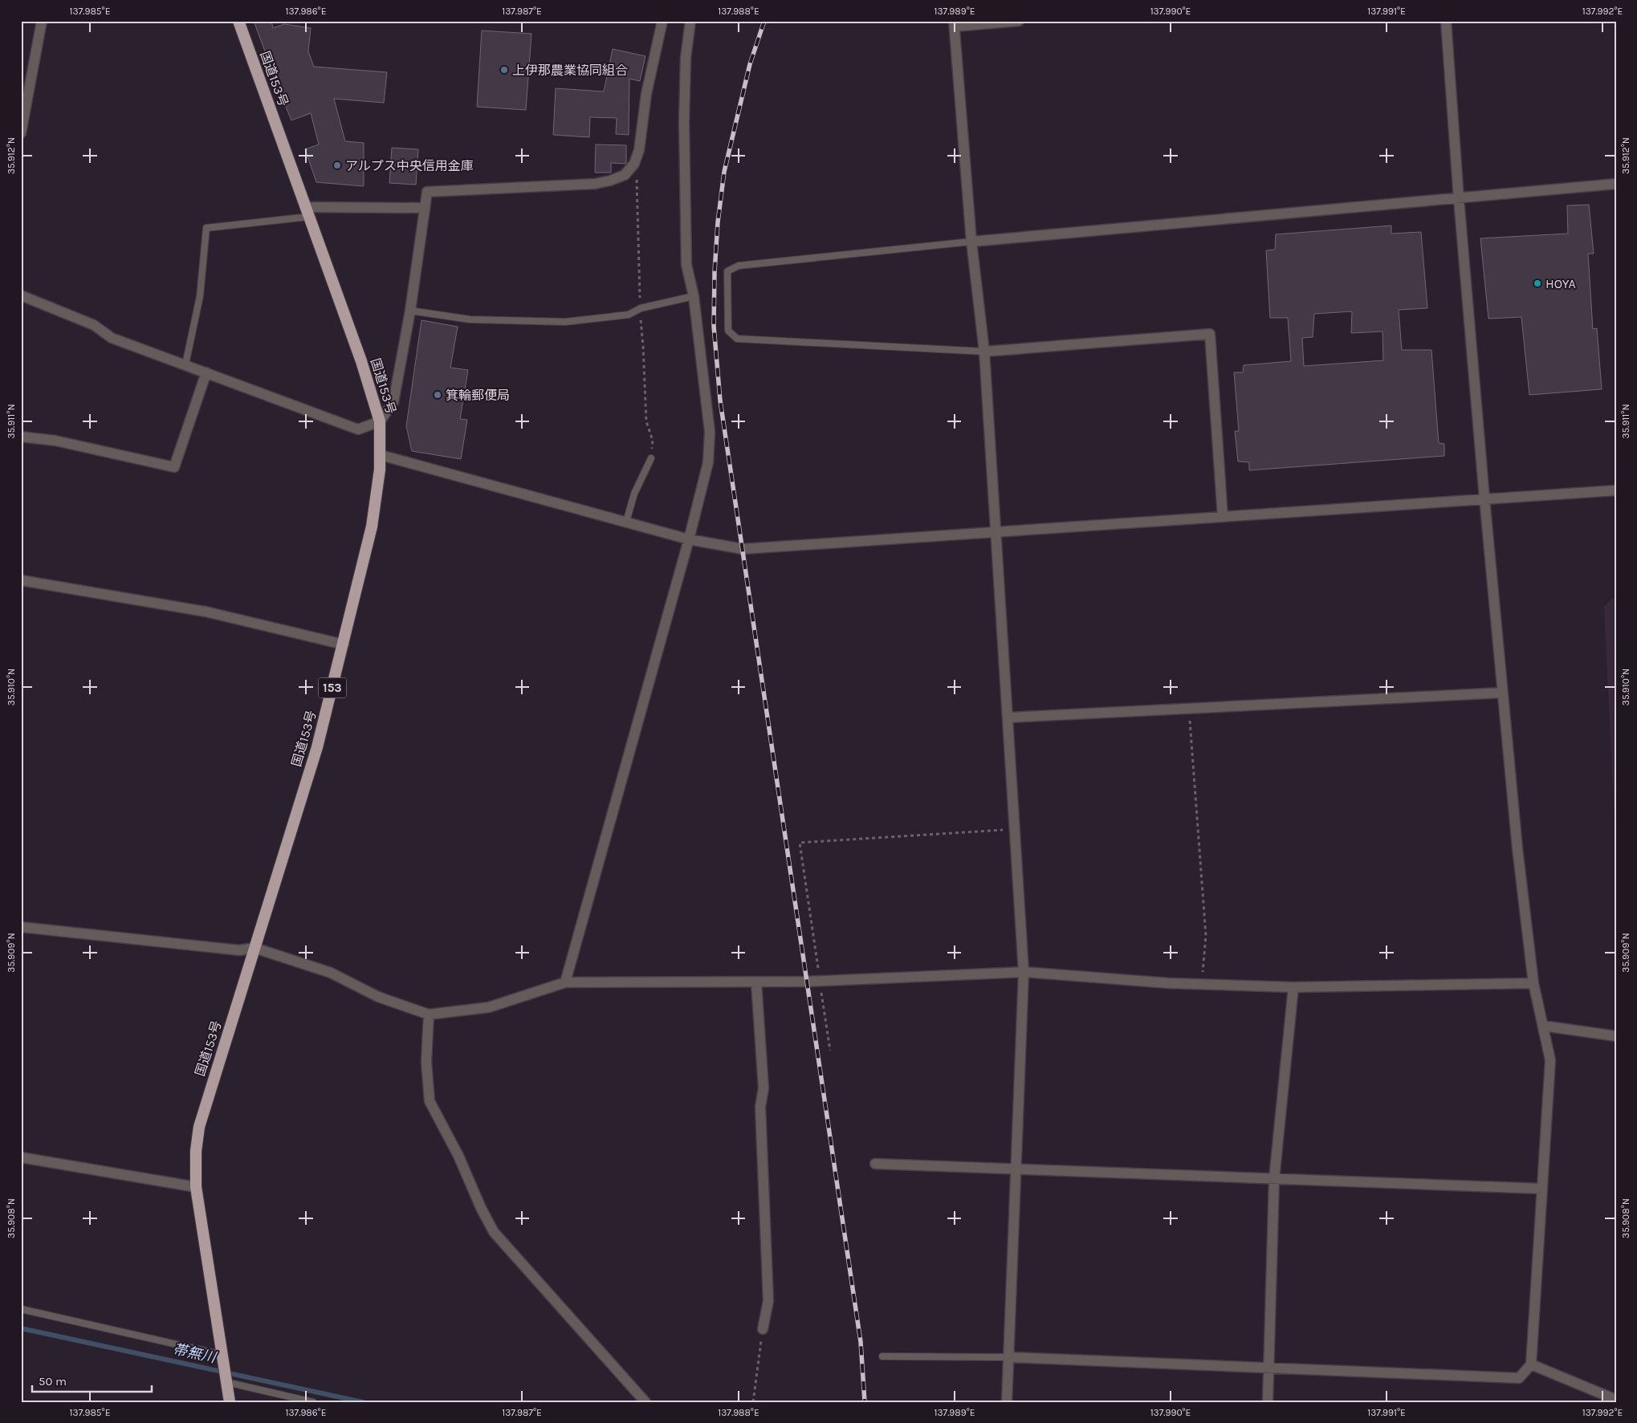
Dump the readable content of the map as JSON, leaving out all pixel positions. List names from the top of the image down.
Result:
{
  "streets": {
    "highway": ["国道153号", "153"]
  },
  "water": ["帯無川"],
  "places": [
    "上伊那農業協同組合",
    "アルプス中央信用金庫",
    "HOYA",
    "箕輪郵便局"
  ],
  "scale_bar": "50 m",
  "coordinates": [
    "137.985°E",
    "137.986°E",
    "137.987°E",
    "137.988°E",
    "137.989°E",
    "137.990°E",
    "137.991°E",
    "137.992°E",
    "35.912°N",
    "35.911°N",
    "35.910°N",
    "35.909°N",
    "35.908°N"
  ]
}
